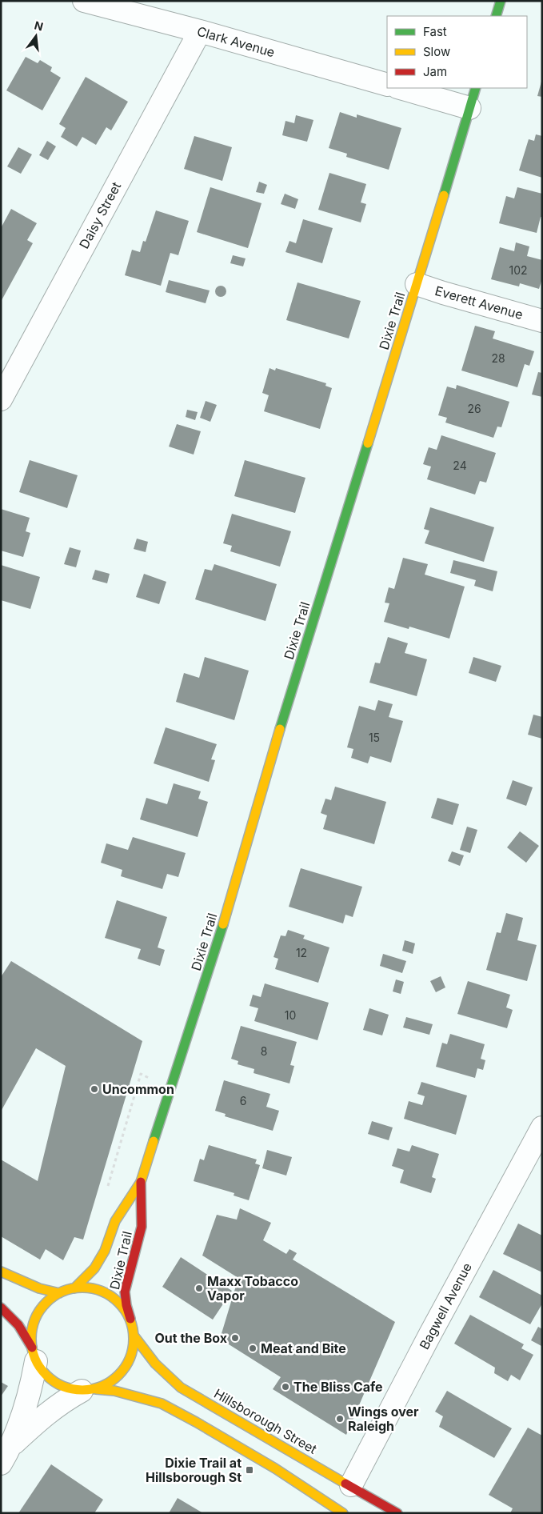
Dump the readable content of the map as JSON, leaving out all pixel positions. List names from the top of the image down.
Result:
{
  "streets": {
    "main road": ["Dixie Trail", "Hillsborough Street"],
    "street": [
      "Clark Avenue",
      "Daisy Street",
      "Everett Avenue",
      "Bagwell Avenue"
    ]
  },
  "crossings": [
    ["Clark Avenue", "Daisy Street"],
    ["Everett Avenue", "Dixie Trail"],
    ["Dixie Trail", "Hillsborough Street"],
    ["Bagwell Avenue", "Hillsborough Street"]
  ],
  "places": {
    "other": [
      "Uncommon",
      "Maxx Tobacco Vapor",
      "Out the Box",
      "Meat and Bite",
      "The Bliss Cafe",
      "Wings over Raleigh"
    ],
    "transit": ["Dixie Trail at Hillsborough St"]
  },
  "house_numbers": [
    "102",
    "28",
    "26",
    "24",
    "15",
    "12",
    "10",
    "8",
    "6"
  ],
  "legend": ["Fast", "Slow", "Jam"],
  "north": "top"
}
